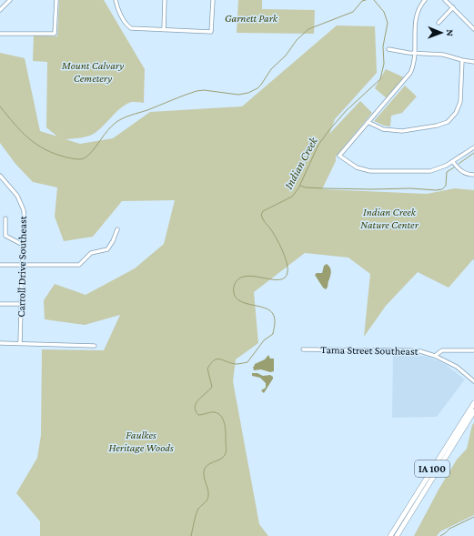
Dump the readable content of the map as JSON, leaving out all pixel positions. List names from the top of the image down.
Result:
{
  "streets": {
    "highway": ["IA 100"],
    "street": ["Carroll Drive Southeast", "Tama Street Southeast"]
  },
  "water": ["Indian Creek"],
  "parks": [
    "Garnett Park",
    "Mount Calvary Cemetery",
    "Indian Creek Nature Center",
    "Faulkes Heritage Woods"
  ],
  "north": "right"
}
